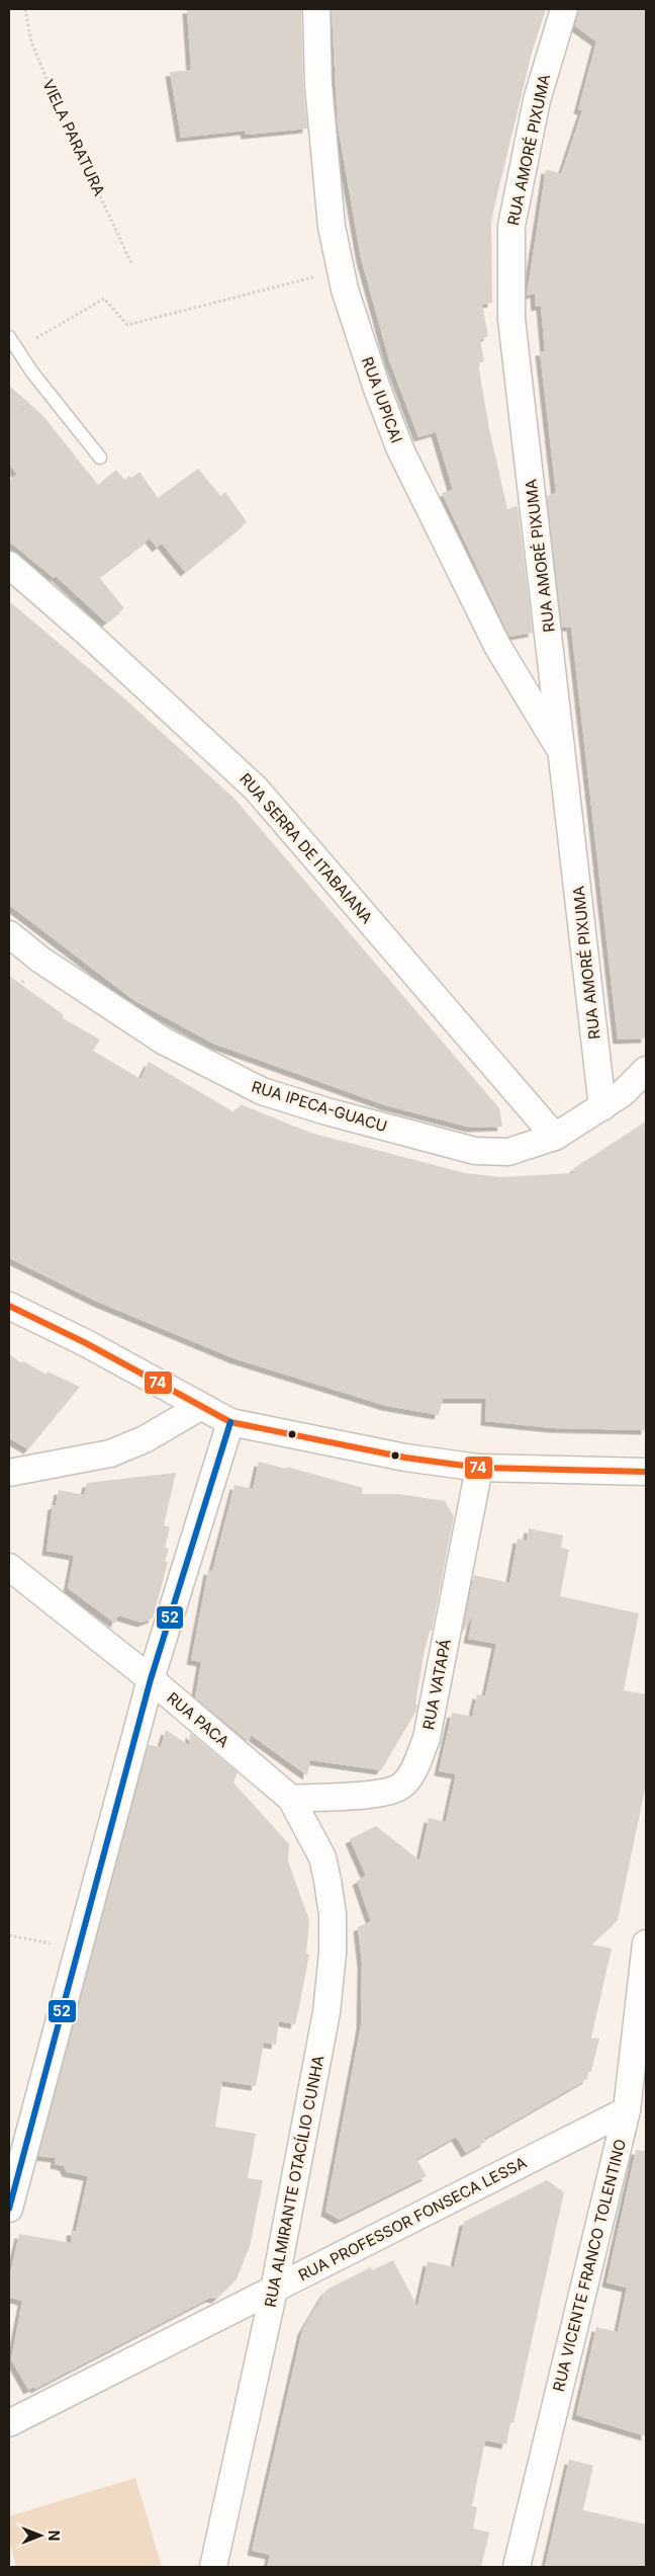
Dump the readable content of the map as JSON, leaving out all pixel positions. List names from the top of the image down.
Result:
{
  "streets": {
    "street": [
      "RUA AMORÉ PIXUMA",
      "RUA IUPICAI",
      "RUA SERRA DE ITABAIANA",
      "RUA IPECA-GUACU",
      "RUA VATAPÁ",
      "RUA PACA",
      "RUA ALMIRANTE OTACÍLIO CUNHA",
      "RUA PROFESSOR FONSECA LESSA",
      "RUA VICENTE FRANCO TOLENTINO"
    ],
    "path": ["VIELA PARATURA"]
  },
  "crossings": [
    ["RUA AMORÉ PIXUMA", "RUA IUPICAI"],
    ["RUA AMORÉ PIXUMA", "RUA IPECA-GUACU"],
    ["RUA SERRA DE ITABAIANA", "RUA IPECA-GUACU"],
    ["RUA VATAPÁ", "RUA PACA"],
    ["RUA VATAPÁ", "RUA ALMIRANTE OTACÍLIO CUNHA"],
    ["RUA PACA", "RUA ALMIRANTE OTACÍLIO CUNHA"],
    ["RUA ALMIRANTE OTACÍLIO CUNHA", "RUA PROFESSOR FONSECA LESSA"],
    ["RUA PROFESSOR FONSECA LESSA", "RUA VICENTE FRANCO TOLENTINO"]
  ],
  "lines": ["transit line 74", "transit line 52"],
  "north": "right"
}
